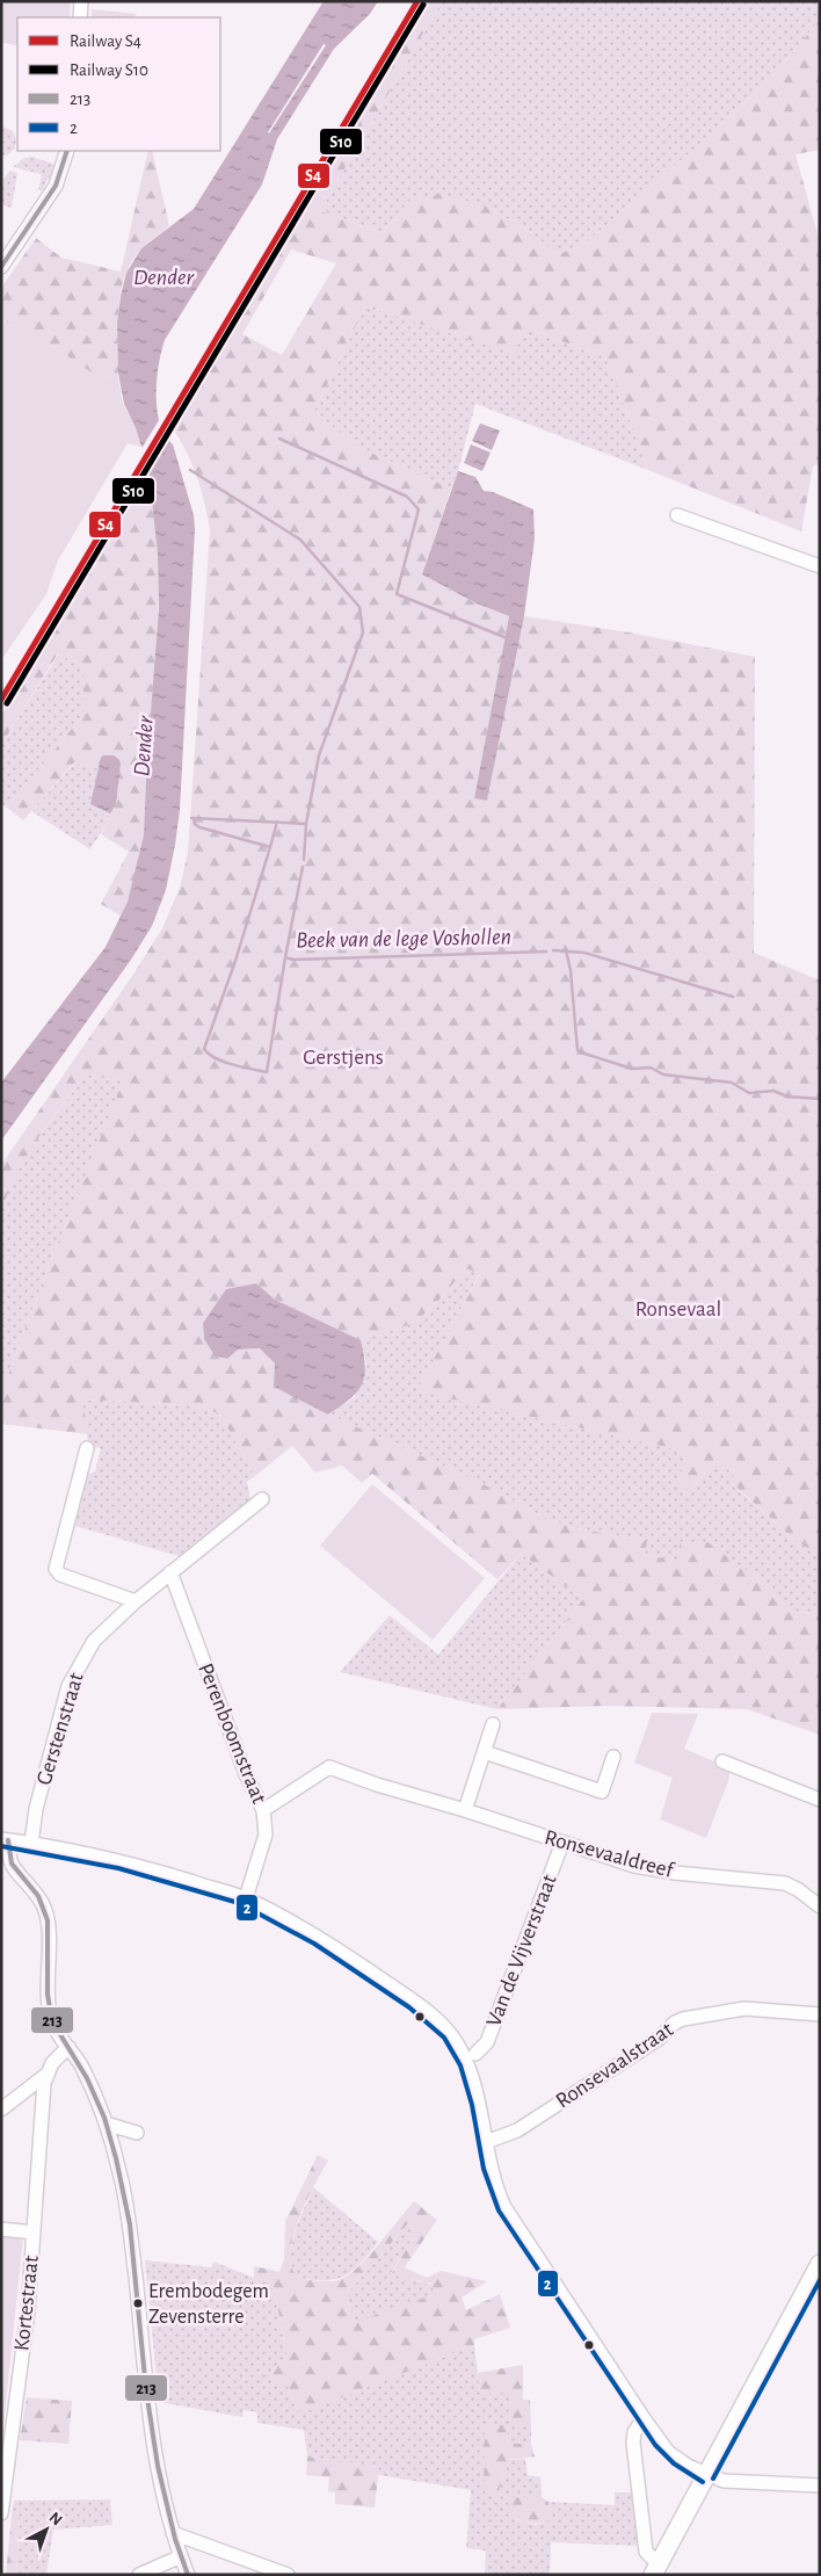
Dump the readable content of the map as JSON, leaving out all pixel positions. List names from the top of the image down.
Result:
{
  "streets": {
    "street": [
      "Gerstenstraat",
      "Perenboomstraat",
      "Ronsevaaldreef",
      "Van de Vijverstraat",
      "Ronsevaalstraat",
      "Kortestraat"
    ]
  },
  "crossings": [
    ["Gerstenstraat", "Perenboomstraat"],
    ["Perenboomstraat", "Ronsevaaldreef"],
    ["Ronsevaaldreef", "Van de Vijverstraat"]
  ],
  "water": ["Dender", "Beek van de lege Voshollen"],
  "parks": ["Gerstjens", "Ronsevaal"],
  "places": ["Erembodegem Zevensterre"],
  "lines": [
    "rail line S4",
    "rail line S10",
    "transit line 213",
    "transit line 2"
  ],
  "legend": [
    "Railway S4",
    "Railway S10",
    "213",
    "2"
  ],
  "north": "top right"
}
